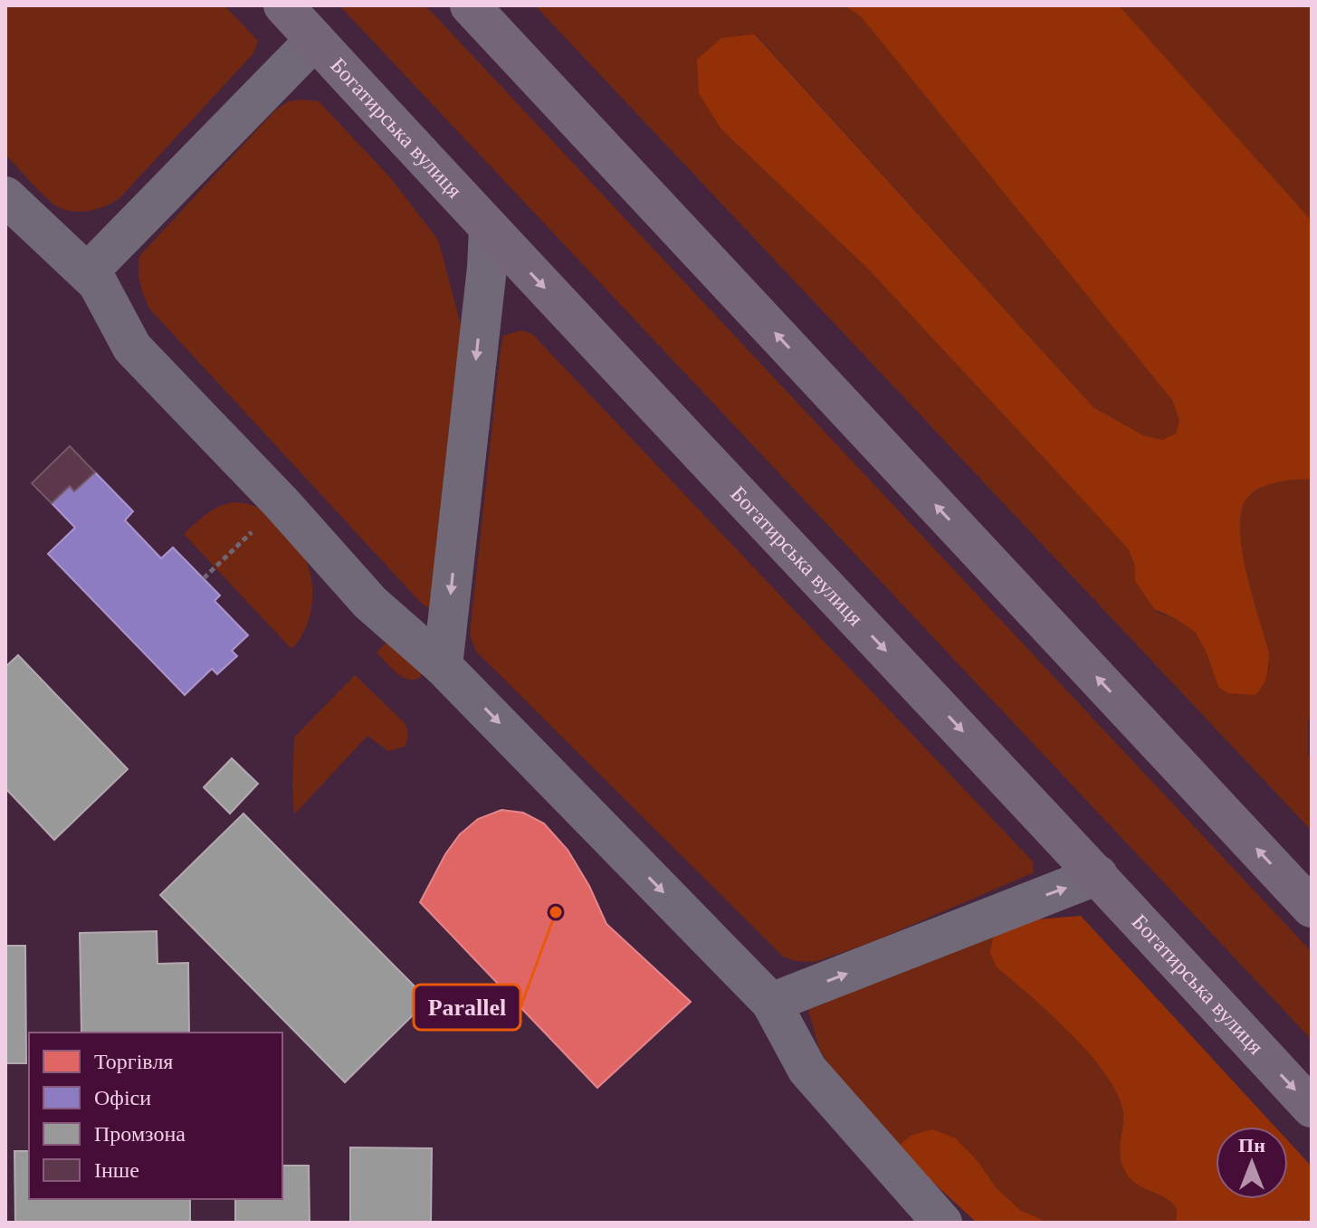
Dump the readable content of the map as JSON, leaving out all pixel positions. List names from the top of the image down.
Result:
{
  "streets": {
    "main road": ["Богатирська вулиця"]
  },
  "places": ["Parallel"],
  "legend": [
    "Торгівля",
    "Офіси",
    "Промзона",
    "Інше"
  ],
  "north": "top"
}
